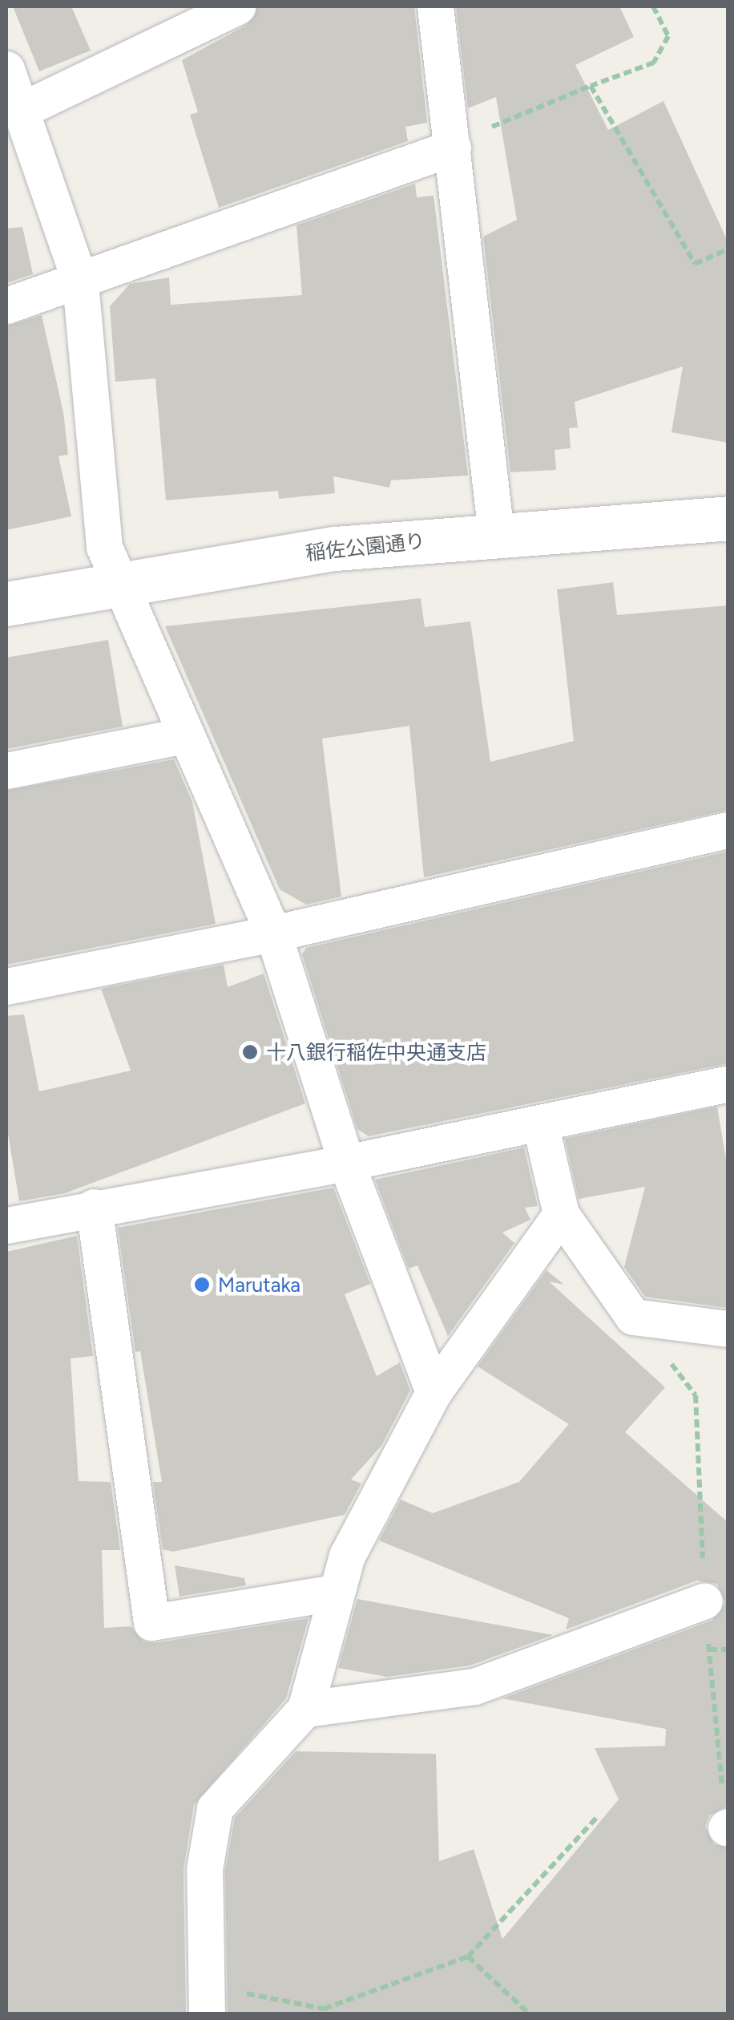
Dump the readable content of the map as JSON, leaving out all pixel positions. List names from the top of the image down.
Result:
{
  "streets": {
    "street": ["稲佐公園通り"]
  },
  "places": ["十八銀行稲佐中央通支店", "Marutaka"]
}
